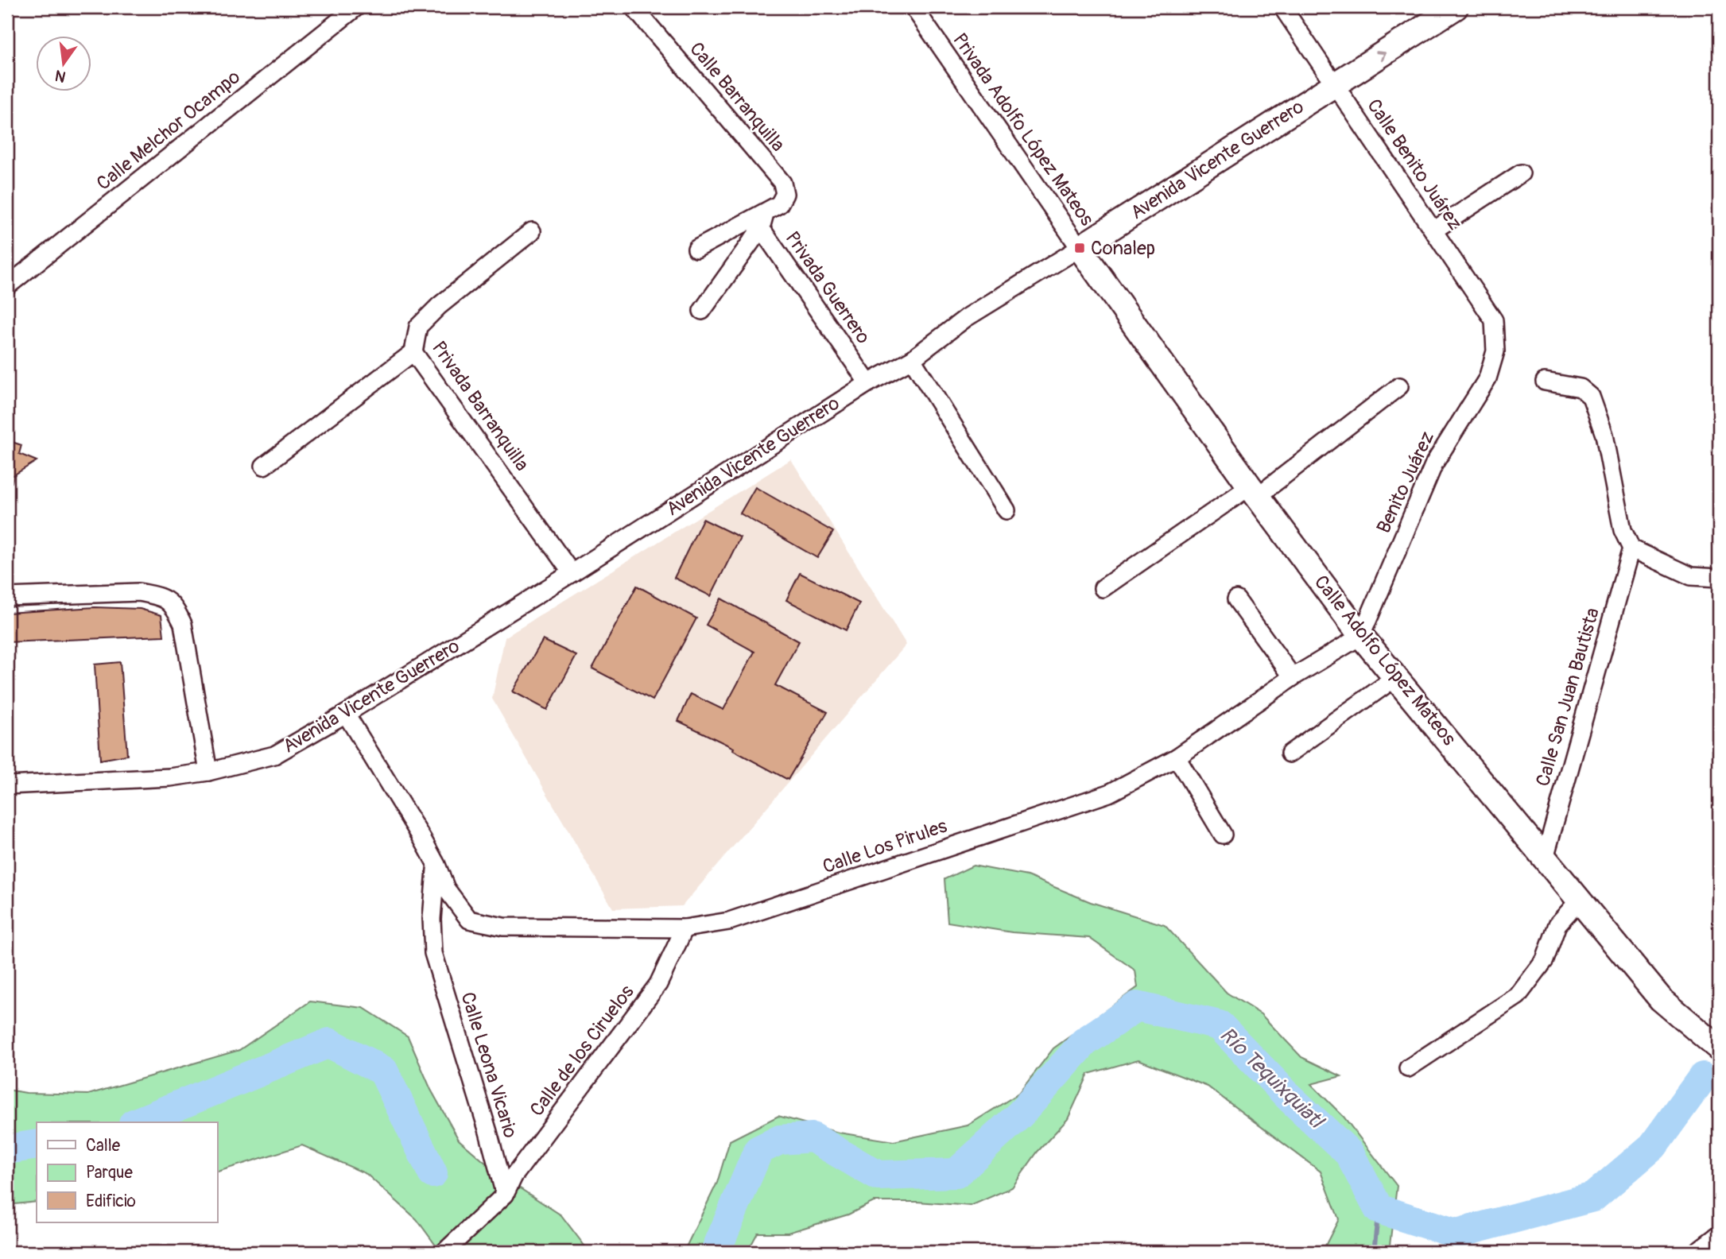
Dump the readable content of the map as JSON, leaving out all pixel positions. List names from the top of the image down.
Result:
{
  "streets": {
    "main road": ["Avenida Vicente Guerrero", "Calle Adolfo López Mateos"],
    "street": [
      "Calle Barranquilla",
      "Privada Adolfo López Mateos",
      "Calle Melchor Ocampo",
      "Calle Benito Juárez",
      "Privada Guerrero",
      "Privada Barranquilla",
      "Benito Juárez",
      "Calle San Juan Bautista",
      "Calle Los Pirules",
      "Calle de los Ciruelos",
      "Calle Leona Vicario"
    ]
  },
  "crossings": [
    ["Calle Barranquilla", "Privada Guerrero"],
    ["Privada Adolfo López Mateos", "Avenida Vicente Guerrero"],
    ["Privada Adolfo López Mateos", "Calle Adolfo López Mateos"],
    ["Avenida Vicente Guerrero", "Calle Benito Juárez"],
    ["Avenida Vicente Guerrero", "Privada Guerrero"],
    ["Avenida Vicente Guerrero", "Privada Barranquilla"],
    ["Avenida Vicente Guerrero", "Calle Adolfo López Mateos"],
    ["Avenida Vicente Guerrero", "Calle Los Pirules"],
    ["Calle Benito Juárez", "Benito Juárez"],
    ["Benito Juárez", "Calle Adolfo López Mateos"],
    ["Benito Juárez", "Calle Los Pirules"],
    ["Calle Adolfo López Mateos", "Calle San Juan Bautista"],
    ["Calle Adolfo López Mateos", "Calle Los Pirules"],
    ["Calle Los Pirules", "Calle de los Ciruelos"],
    ["Calle Los Pirules", "Calle Leona Vicario"],
    ["Calle de los Ciruelos", "Calle Leona Vicario"]
  ],
  "water": ["Río Tequixquiatl"],
  "places": {
    "transit": ["Conalep"]
  },
  "legend": ["Calle", "Parque", "Edificio"],
  "north": "bottom"
}
